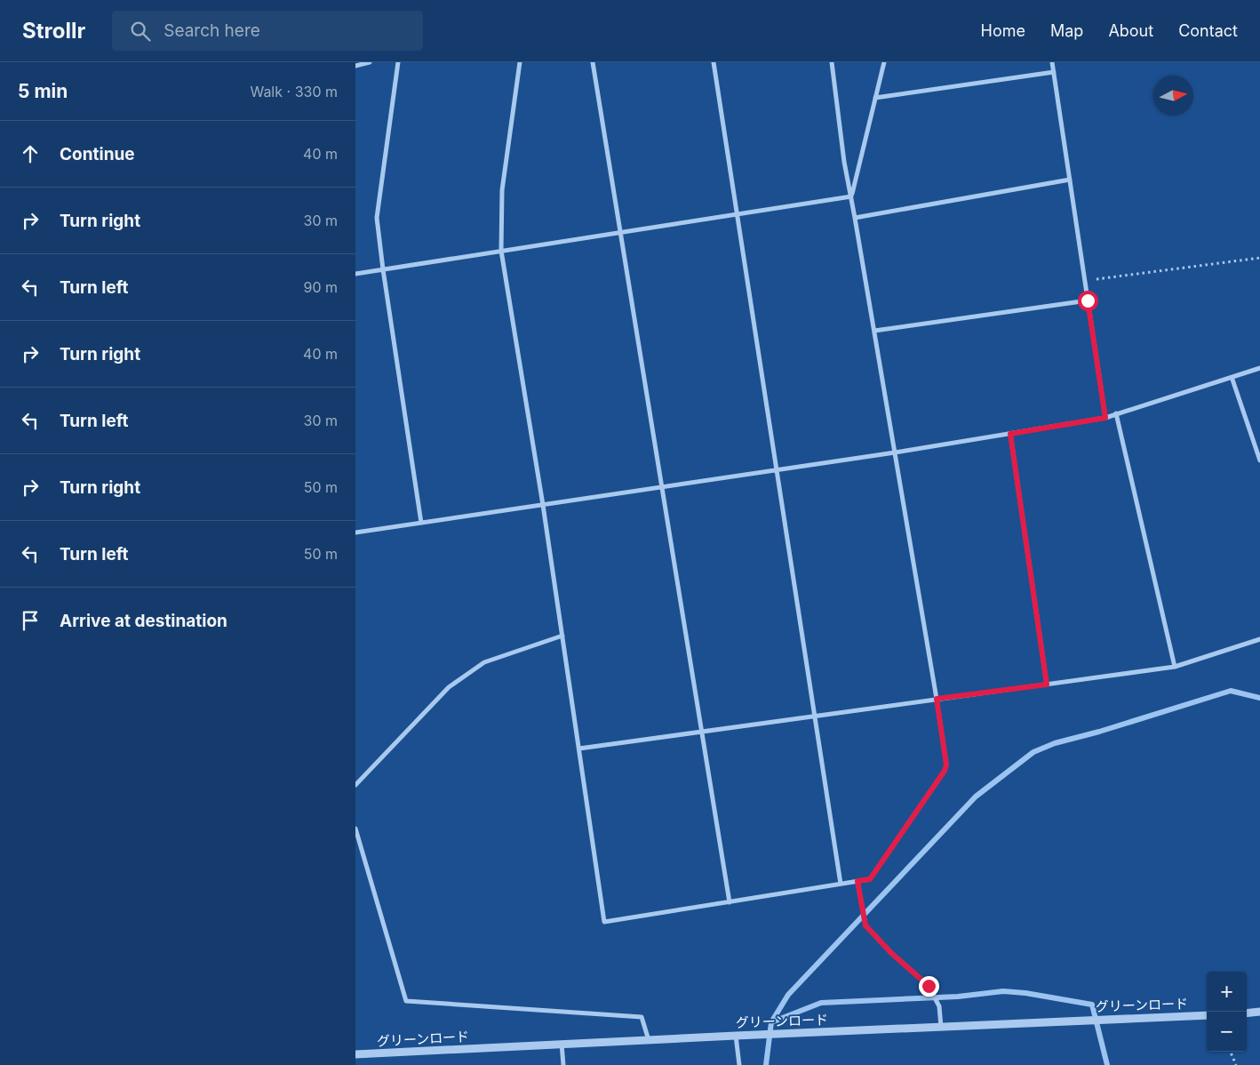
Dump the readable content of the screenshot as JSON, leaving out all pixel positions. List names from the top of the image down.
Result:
{
  "streets": {
    "street": ["グリーンロード"]
  },
  "north": "right",
  "page": {
    "header": "Strollr",
    "search": "Search here",
    "nav": [
      "Home",
      "Map",
      "About",
      "Contact"
    ],
    "heading": ["5 min", "Walk · 330 m"],
    "list": [
      ["Continue", "40 m"],
      ["Turn right", "30 m"],
      ["Turn left", "90 m"],
      ["Turn right", "40 m"],
      ["Turn left", "30 m"],
      ["Turn right", "50 m"],
      ["Turn left", "50 m"],
      "Arrive at destination"
    ],
    "map_buttons": ["+", "−"]
  }
}
